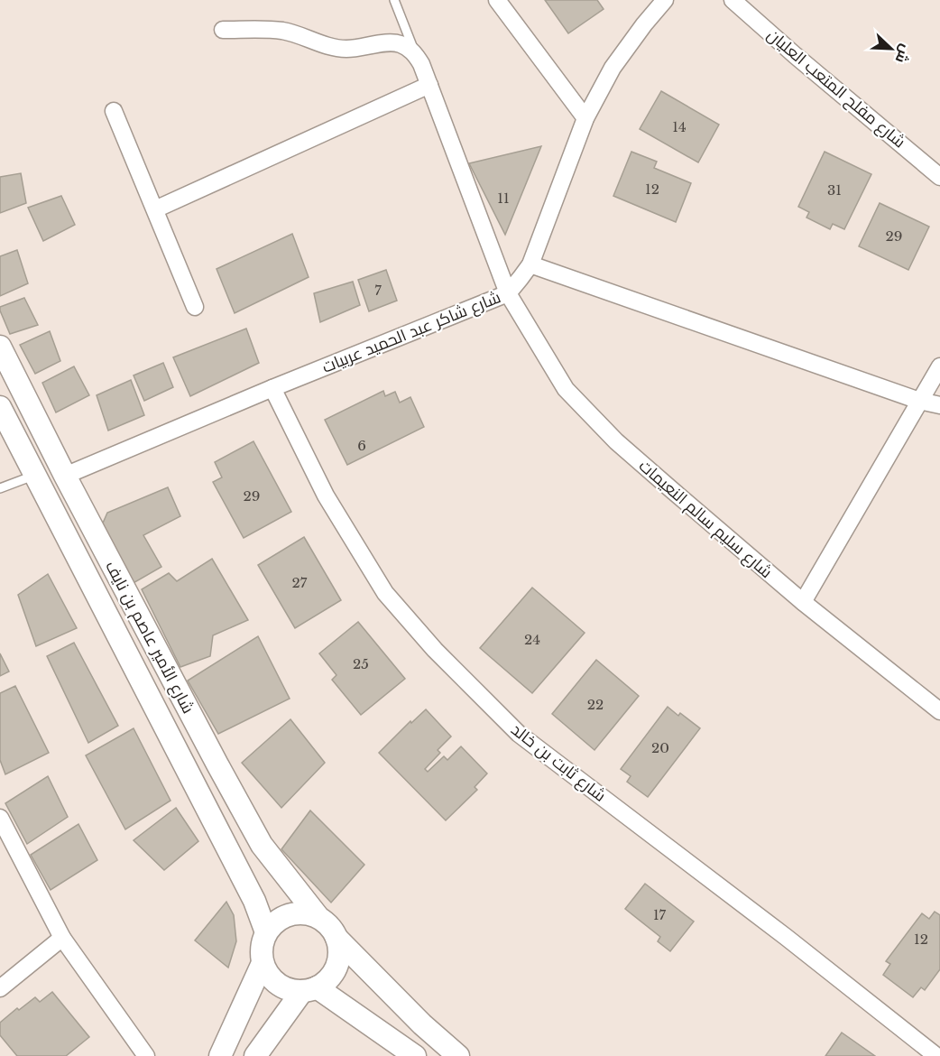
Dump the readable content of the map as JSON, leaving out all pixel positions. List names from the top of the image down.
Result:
{
  "streets": {
    "main road": ["شارع الأمير عاصم بن نايف"],
    "street": [
      "شارع مفلح المتعب العليان",
      "شارع شاكر عبد الحميد عربيات",
      "شارع سليم سالم النعيمات",
      "شارع ثابت بن خالد"
    ]
  },
  "crossings": [
    ["شارع شاكر عبد الحميد عربيات", "شارع سليم سالم النعيمات"],
    ["شارع شاكر عبد الحميد عربيات", "شارع الأمير عاصم بن نايف"],
    ["شارع شاكر عبد الحميد عربيات", "شارع ثابت بن خالد"]
  ],
  "house_numbers": [
    "14",
    "12",
    "31",
    "11",
    "29",
    "7",
    "6",
    "29",
    "27",
    "24",
    "25",
    "22",
    "20",
    "17",
    "12"
  ],
  "north": "bottom right"
}
